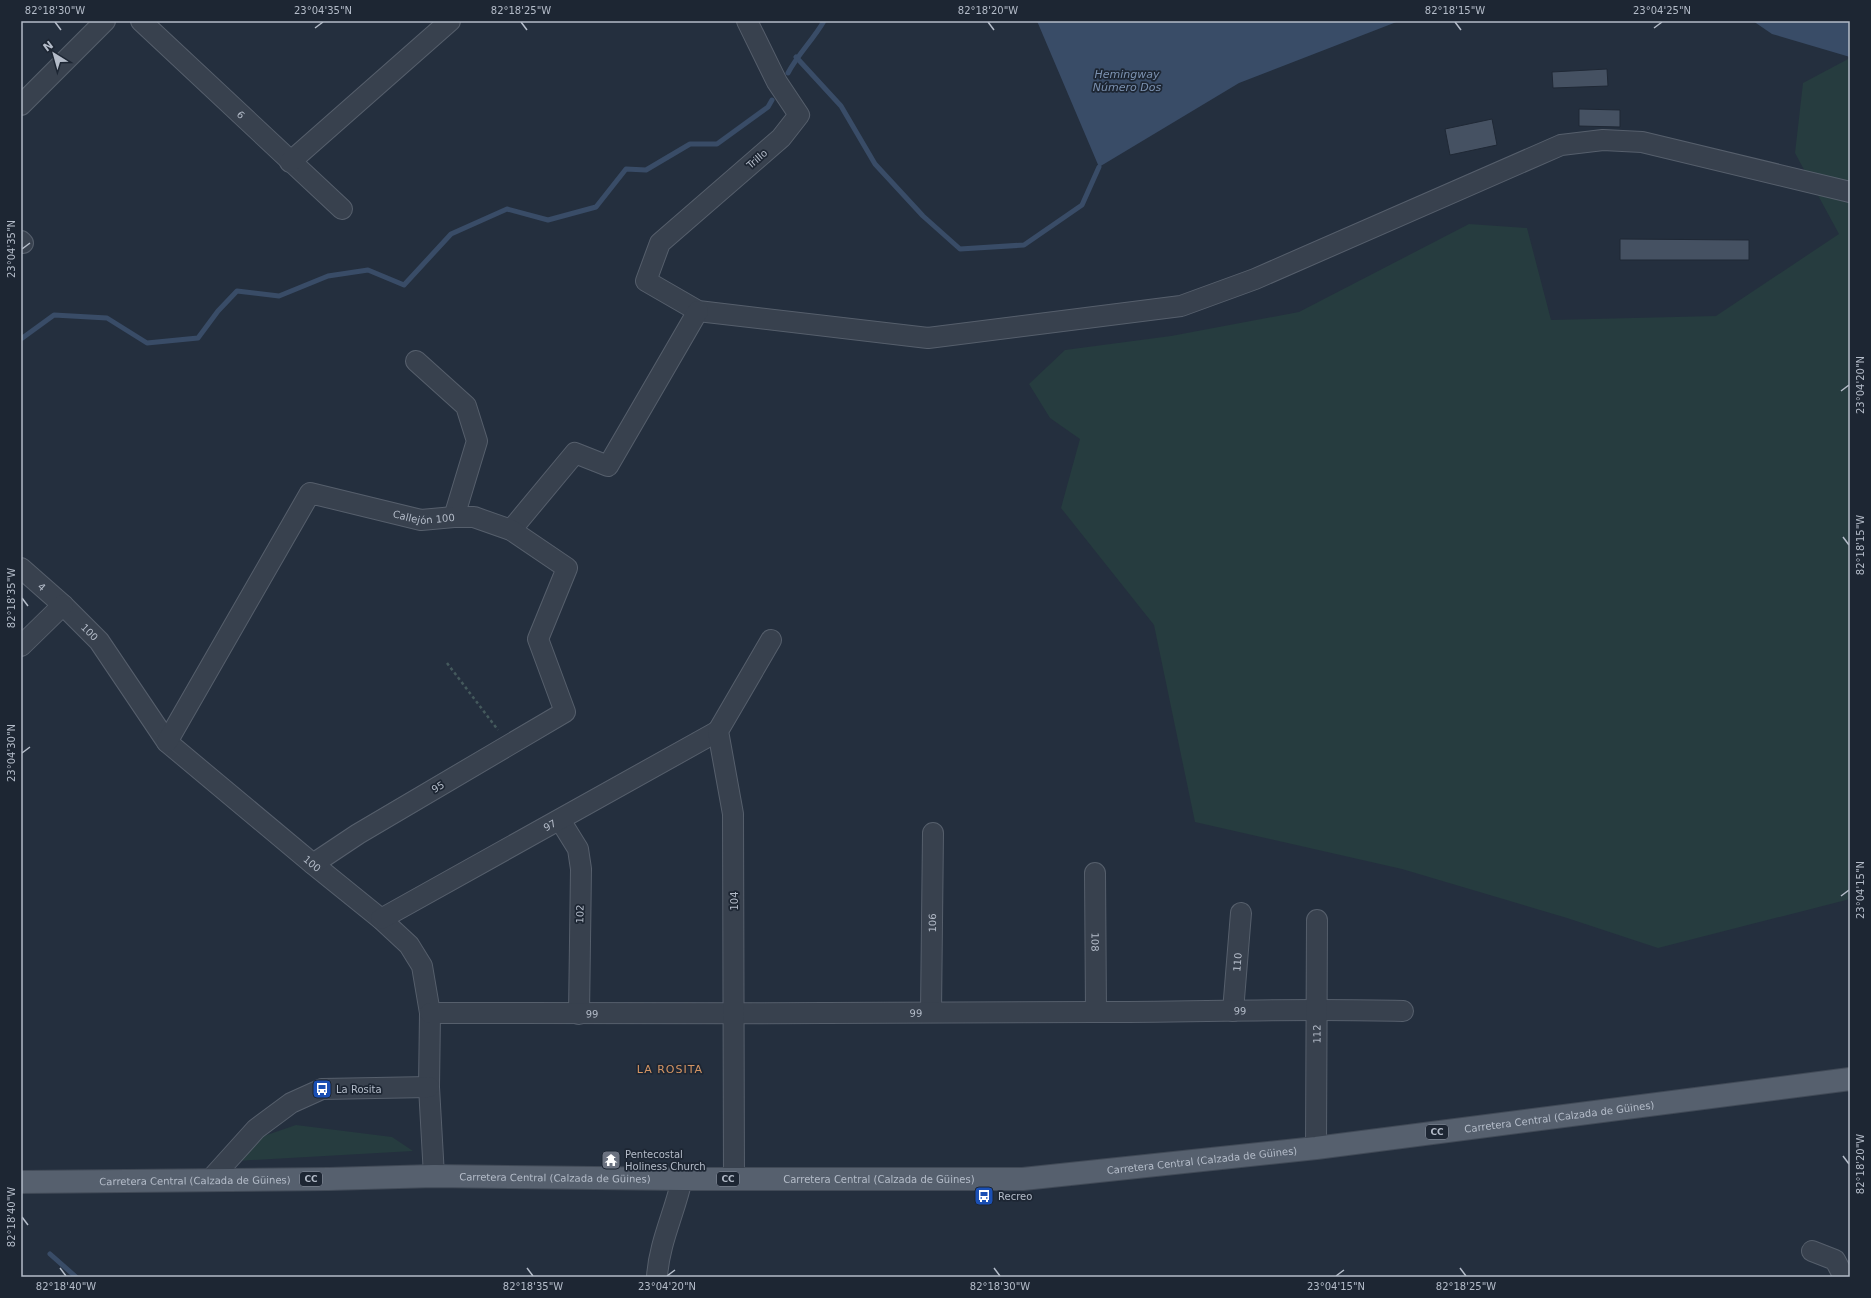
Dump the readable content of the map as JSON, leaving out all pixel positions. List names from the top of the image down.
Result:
{
  "streets": {
    "main road": ["Carretera Central (Calzada de Güines)", "CC"],
    "street": [
      "6",
      "Trillo",
      "Callejón 100",
      "4",
      "100",
      "95",
      "97",
      "104",
      "102",
      "106",
      "108",
      "110",
      "99",
      "112"
    ]
  },
  "crossings": [
    ["Callejón 100", "100"],
    ["Callejón 100", "95"],
    ["4", "100"],
    ["100", "95"],
    ["100", "97"],
    ["100", "99"],
    ["100", "Carretera Central (Calzada de Güines)"],
    ["97", "104"],
    ["97", "102"],
    ["104", "99"],
    ["104", "Carretera Central (Calzada de Güines)"],
    ["102", "99"],
    ["106", "99"],
    ["108", "99"],
    ["110", "99"],
    ["99", "112"],
    ["112", "Carretera Central (Calzada de Güines)"]
  ],
  "districts": ["LA ROSITA"],
  "water": ["Hemingway Número Dos"],
  "places": {
    "bus stop": ["La Rosita", "Recreo"],
    "temple": ["Pentecostal Holiness Church"]
  },
  "north": "top left",
  "coordinates": [
    "82°18'30\"W",
    "23°04'35\"N",
    "82°18'25\"W",
    "82°18'20\"W",
    "82°18'15\"W",
    "23°04'25\"N",
    "23°04'20\"N",
    "82°18'35\"W",
    "23°04'30\"N",
    "23°04'15\"N",
    "82°18'40\"W"
  ]
}
